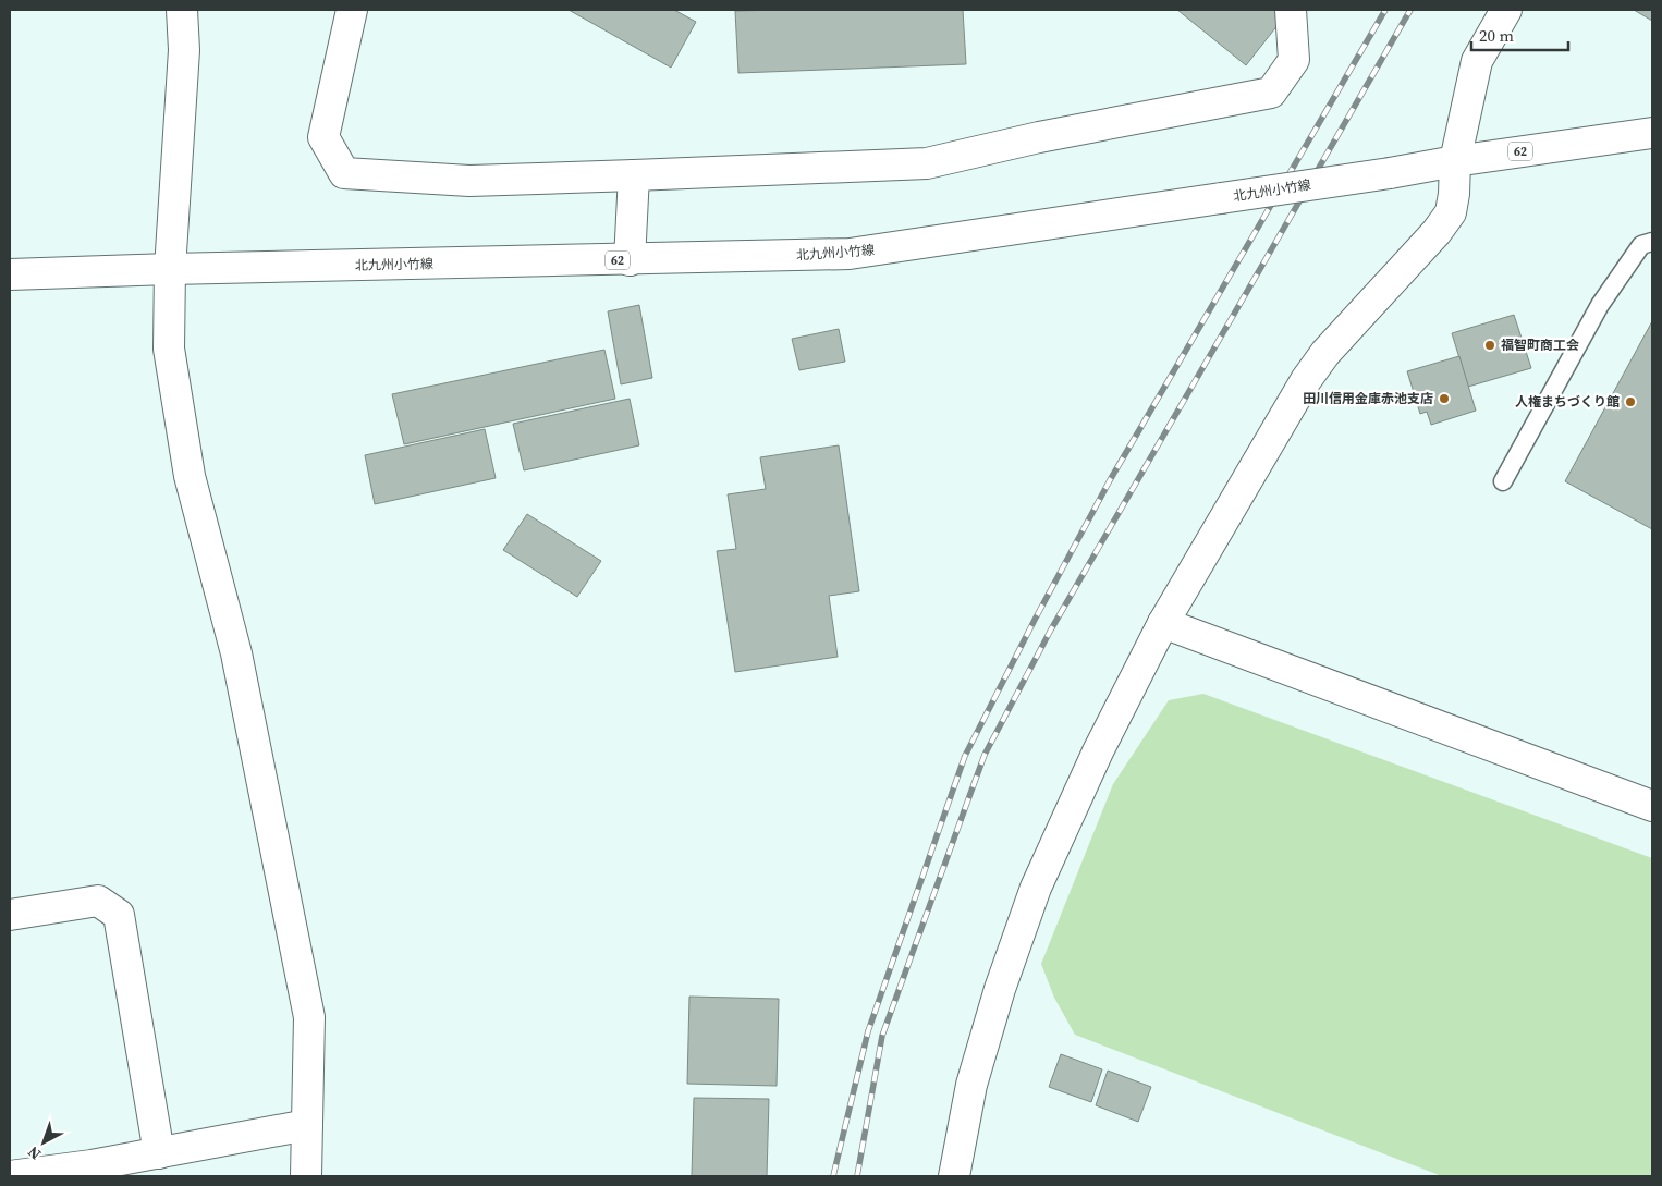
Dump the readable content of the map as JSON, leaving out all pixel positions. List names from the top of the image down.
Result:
{
  "streets": {
    "street": ["62", "北九州小竹線"]
  },
  "places": ["福智町商工会", "田川信用金庫赤池支店", "人権まちづくり館"],
  "scale_bar": "20 m",
  "north": "bottom left"
}
